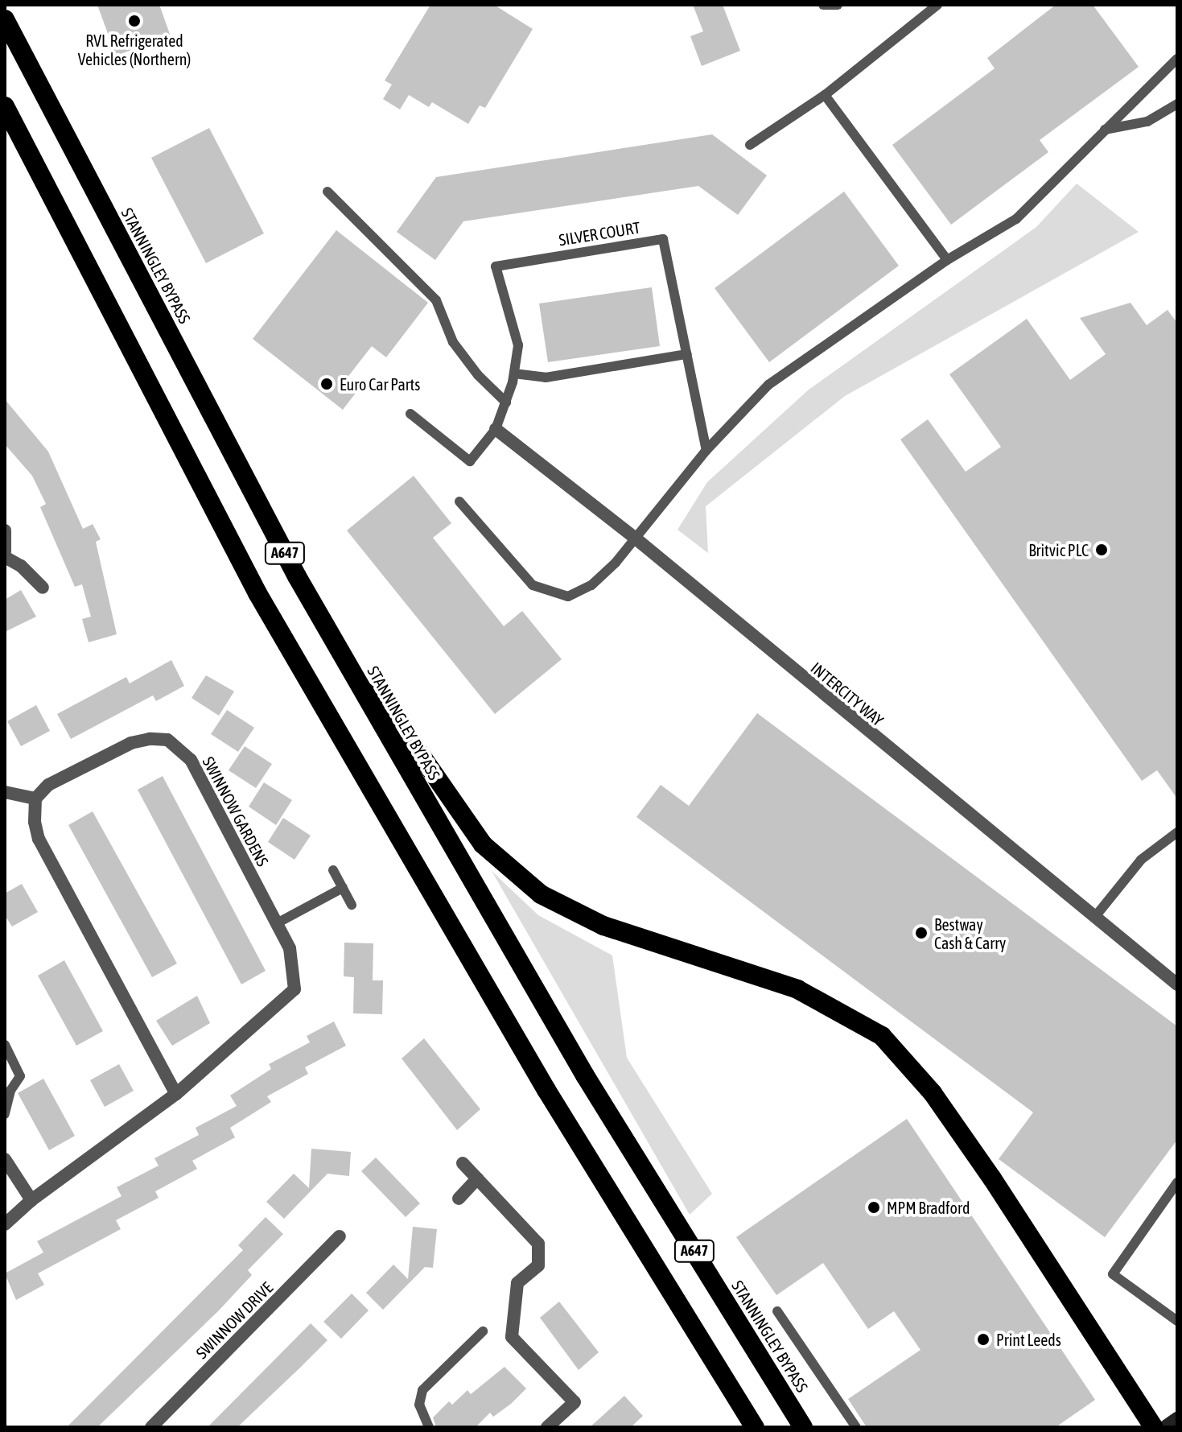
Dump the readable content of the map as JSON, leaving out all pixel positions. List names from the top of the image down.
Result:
{
  "streets": {
    "highway": ["STANNINGLEY BYPASS", "A647"],
    "street": ["INTERCITY WAY", "SWINNOW GARDENS", "SWINNOW DRIVE"],
    "lane": ["SILVER COURT"]
  },
  "crossings": [
    ["SILVER COURT", "INTERCITY WAY"]
  ],
  "places": [
    "RVL Refrigerated Vehicles (Northern)",
    "Euro Car Parts",
    "Britvic PLC",
    "Bestway Cash & Carry",
    "MPM Bradford",
    "Print Leeds"
  ]
}
